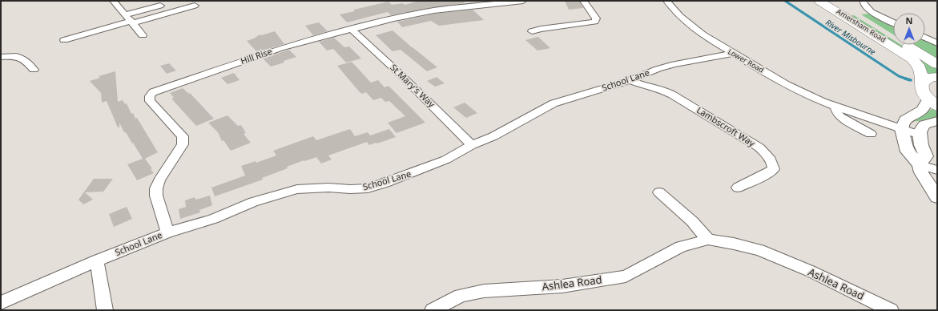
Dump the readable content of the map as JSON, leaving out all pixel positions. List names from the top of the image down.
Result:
{
  "streets": {
    "highway": ["Amersham Road"],
    "street": [
      "Hill Rise",
      "Lower Road",
      "School Lane",
      "St Mary's Way",
      "Lambscroft Way",
      "Ashlea Road"
    ]
  },
  "crossings": [
    ["Hill Rise", "School Lane"],
    ["Hill Rise", "St Mary's Way"],
    ["Lower Road", "School Lane"],
    ["School Lane", "St Mary's Way"],
    ["School Lane", "Lambscroft Way"]
  ],
  "water": ["River Misbourne"],
  "north": "top"
}
